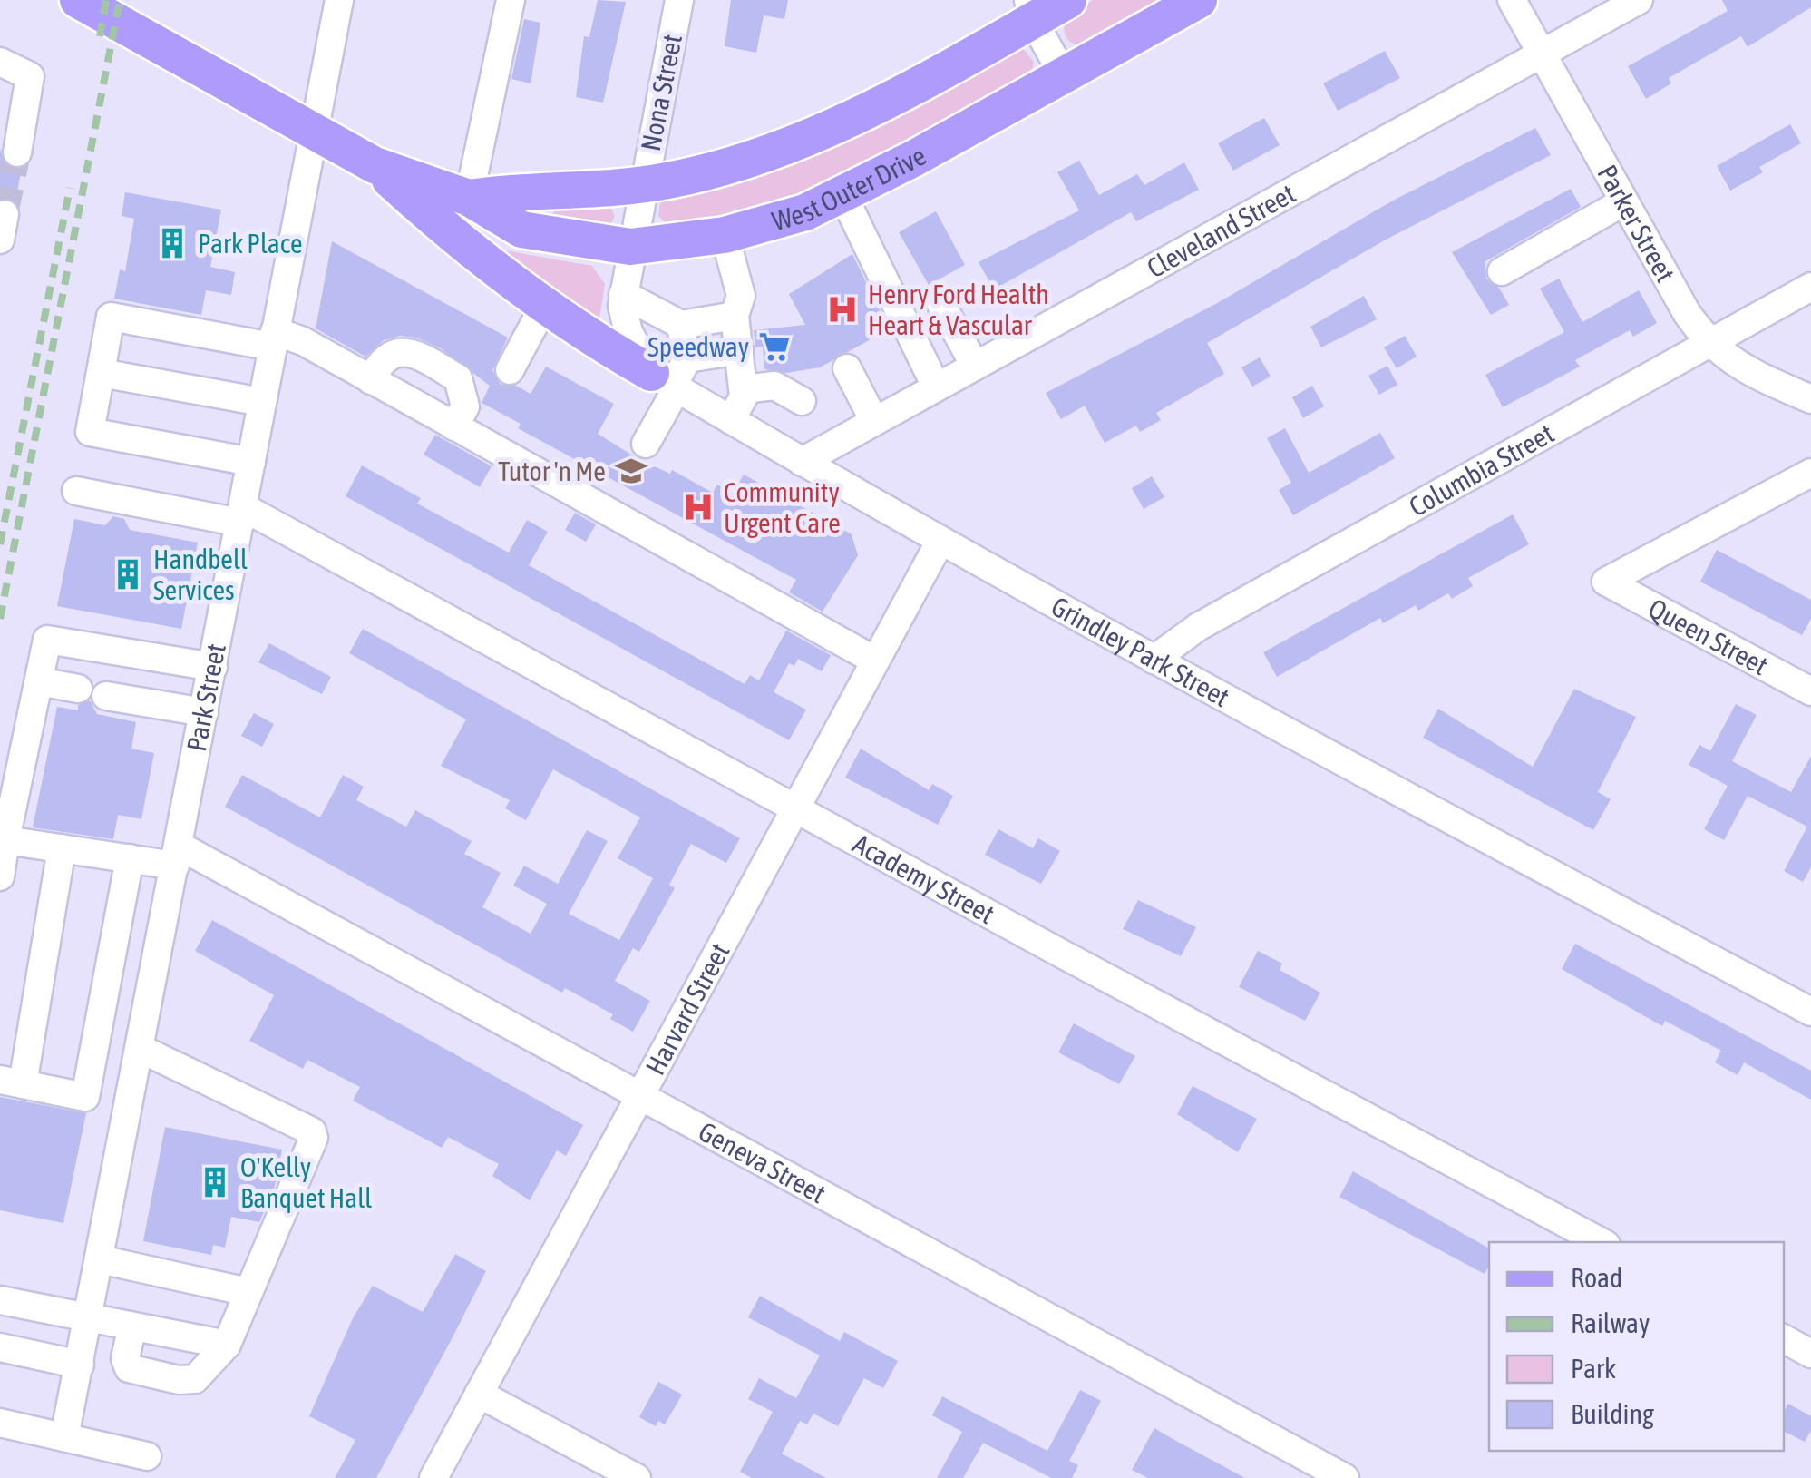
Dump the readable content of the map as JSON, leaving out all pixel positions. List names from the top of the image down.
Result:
{
  "streets": {
    "main road": ["West Outer Drive"],
    "street": [
      "Nona Street",
      "Parker Street",
      "Cleveland Street",
      "Columbia Street",
      "Queen Street",
      "Grindley Park Street",
      "Park Street",
      "Academy Street",
      "Harvard Street",
      "Geneva Street"
    ]
  },
  "crossings": [
    ["Nona Street", "West Outer Drive"],
    ["West Outer Drive", "Park Street"],
    ["Parker Street", "Cleveland Street"],
    ["Parker Street", "Columbia Street"],
    ["Cleveland Street", "Grindley Park Street"],
    ["Columbia Street", "Grindley Park Street"],
    ["Grindley Park Street", "Harvard Street"],
    ["Park Street", "Academy Street"],
    ["Park Street", "Geneva Street"],
    ["Academy Street", "Harvard Street"],
    ["Harvard Street", "Geneva Street"]
  ],
  "places": {
    "building": ["Park Place", "Handbell Services", "O'Kelly Banquet Hall"],
    "hospital": ["Henry Ford Health Heart & Vascular", "Community Urgent Care"],
    "supermarket": ["Speedway"],
    "school or university": ["Tutor 'n Me"]
  },
  "legend": [
    "Road",
    "Railway",
    "Park",
    "Building"
  ]
}
